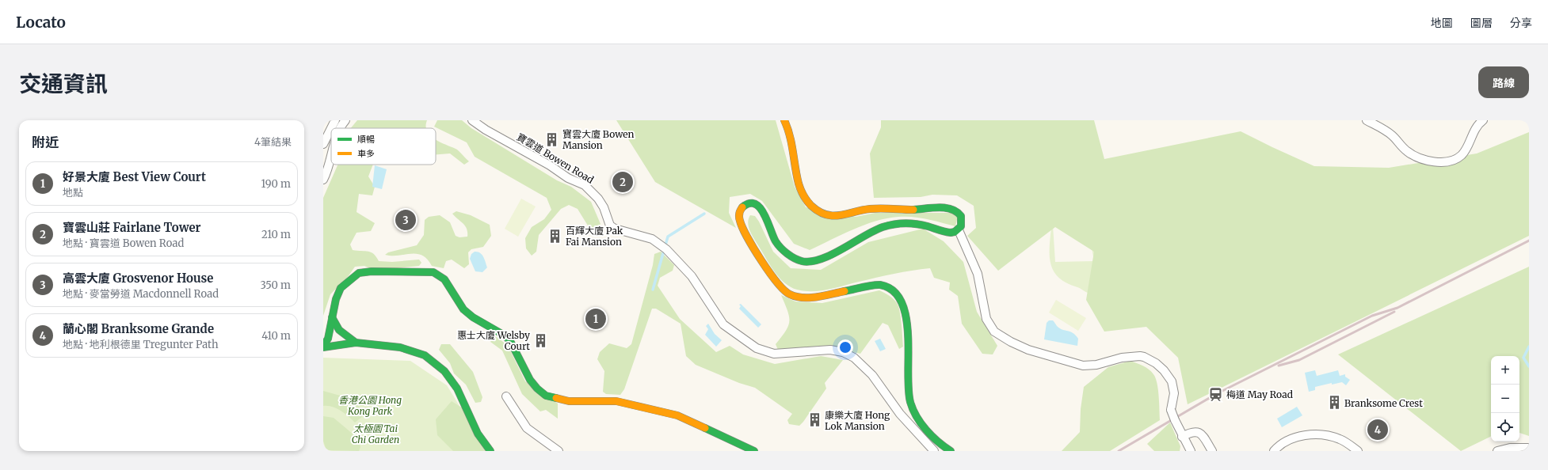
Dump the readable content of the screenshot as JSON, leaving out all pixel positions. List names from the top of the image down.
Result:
{
  "streets": {
    "street": ["寶雲道 Bowen Road"]
  },
  "parks": ["香港公園 Hong Kong Park", "太極園 Tai Chi Garden"],
  "places": {
    "building": [
      "寶雲大廈 Bowen Mansion",
      "百輝大廈 Pak Fai Mansion",
      "惠士大廈 Welsby Court",
      "Branksome Crest",
      "康樂大廈 Hong Lok Mansion"
    ],
    "station": ["梅道 May Road"]
  },
  "legend": ["順暢", "車多"],
  "page": {
    "header": "Locato",
    "nav": ["地圖", "圖層", "分享"],
    "title": "交通資訊",
    "buttons": "路線",
    "heading": ["附近", "4筆結果"],
    "list": [
      {
        "mark": "1",
        "name": "好景大廈 Best View Court",
        "note": "地點",
        "value": "190 m"
      },
      {
        "mark": "2",
        "name": "寶雲山莊 Fairlane Tower",
        "note": "地點 · 寶雲道 Bowen Road",
        "value": "210 m"
      },
      {
        "mark": "3",
        "name": "高雲大廈 Grosvenor House",
        "note": "地點 · 麥當勞道 Macdonnell Road",
        "value": "350 m"
      },
      {
        "mark": "4",
        "name": "蘭心閣 Branksome Grande",
        "note": "地點 · 地利根德里 Tregunter Path",
        "value": "410 m"
      }
    ],
    "pins": [
      "2",
      "3",
      "1",
      "4"
    ],
    "map_buttons": ["+", "−"]
  }
}
